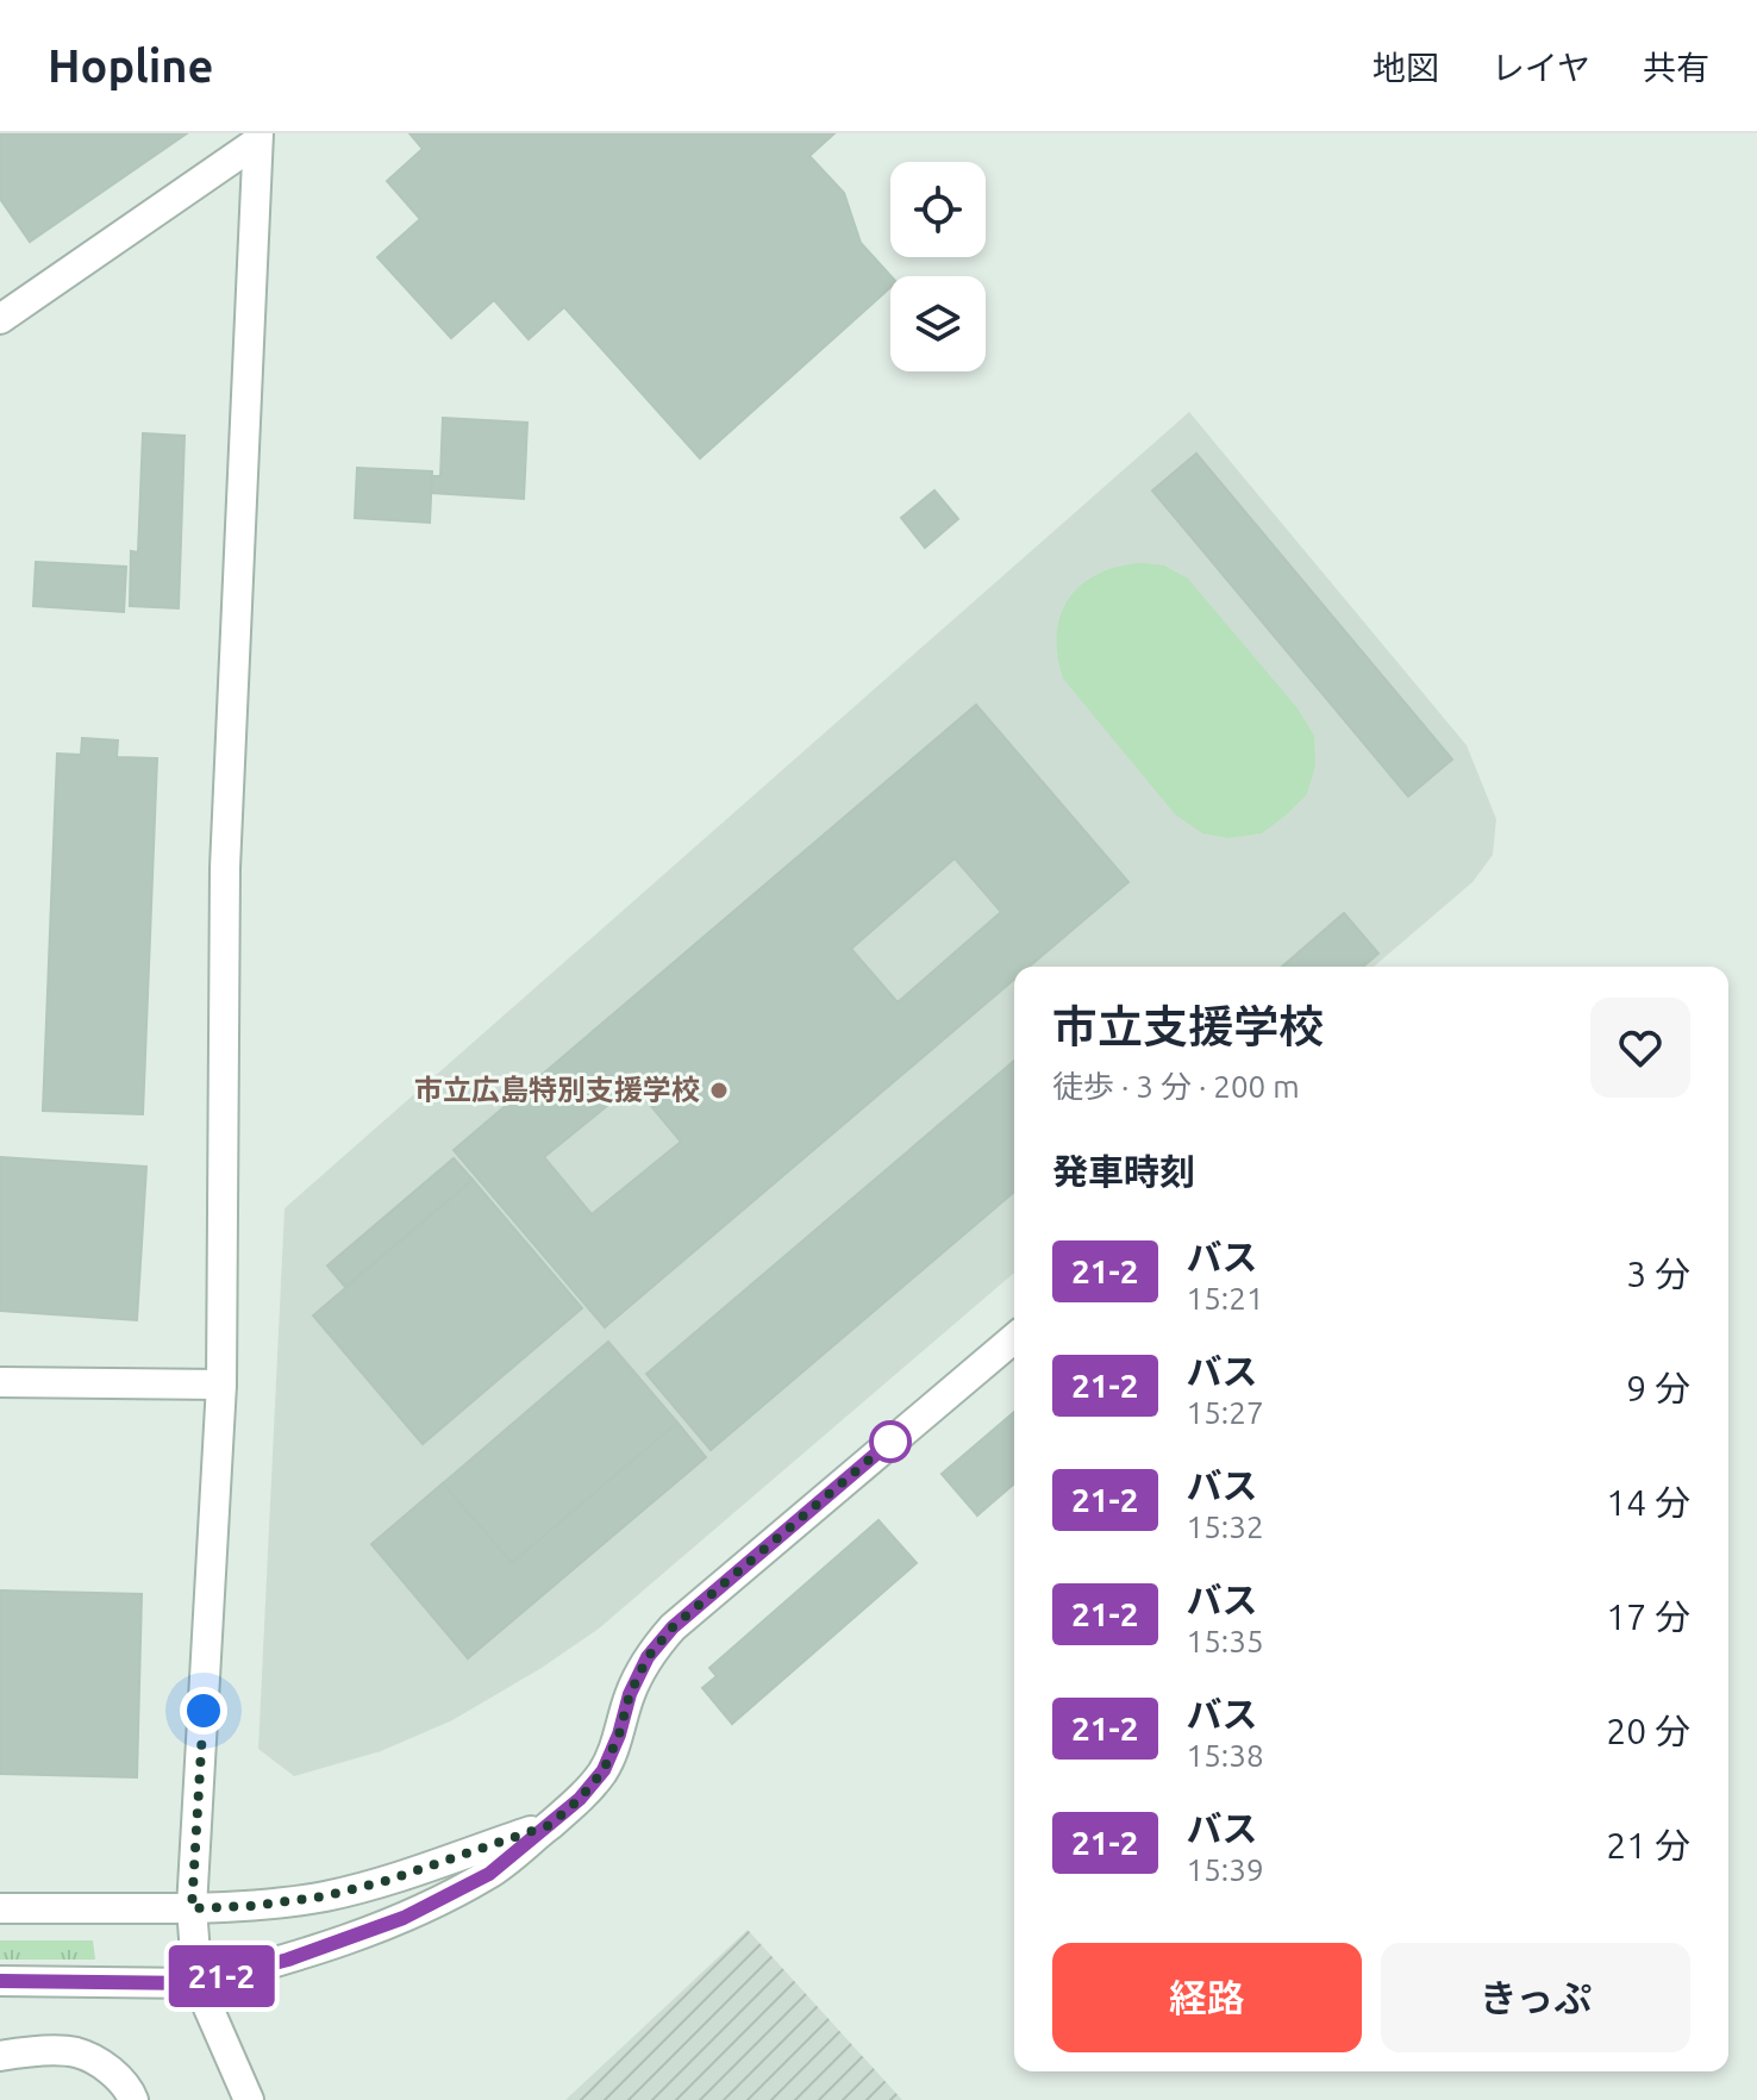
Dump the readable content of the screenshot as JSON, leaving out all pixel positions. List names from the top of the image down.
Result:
{
  "places": ["市立広島特別支援学校"],
  "lines": ["bus line 21-2"],
  "page": {
    "header": "Hopline",
    "nav": ["地図", "レイヤ", "共有"],
    "on_map": "21-2",
    "heading": [
      ["市立支援学校", "徒歩 · 3 分 · 200 m"],
      "発車時刻"
    ],
    "list": [
      {
        "mark": "21-2",
        "name": "バス",
        "note": "15:21",
        "value": "3 分"
      },
      {
        "mark": "21-2",
        "name": "バス",
        "note": "15:27",
        "value": "9 分"
      },
      {
        "mark": "21-2",
        "name": "バス",
        "note": "15:32",
        "value": "14 分"
      },
      {
        "mark": "21-2",
        "name": "バス",
        "note": "15:35",
        "value": "17 分"
      },
      {
        "mark": "21-2",
        "name": "バス",
        "note": "15:38",
        "value": "20 分"
      },
      {
        "mark": "21-2",
        "name": "バス",
        "note": "15:39",
        "value": "21 分"
      }
    ],
    "buttons": ["経路", "きっぷ"]
  }
}
